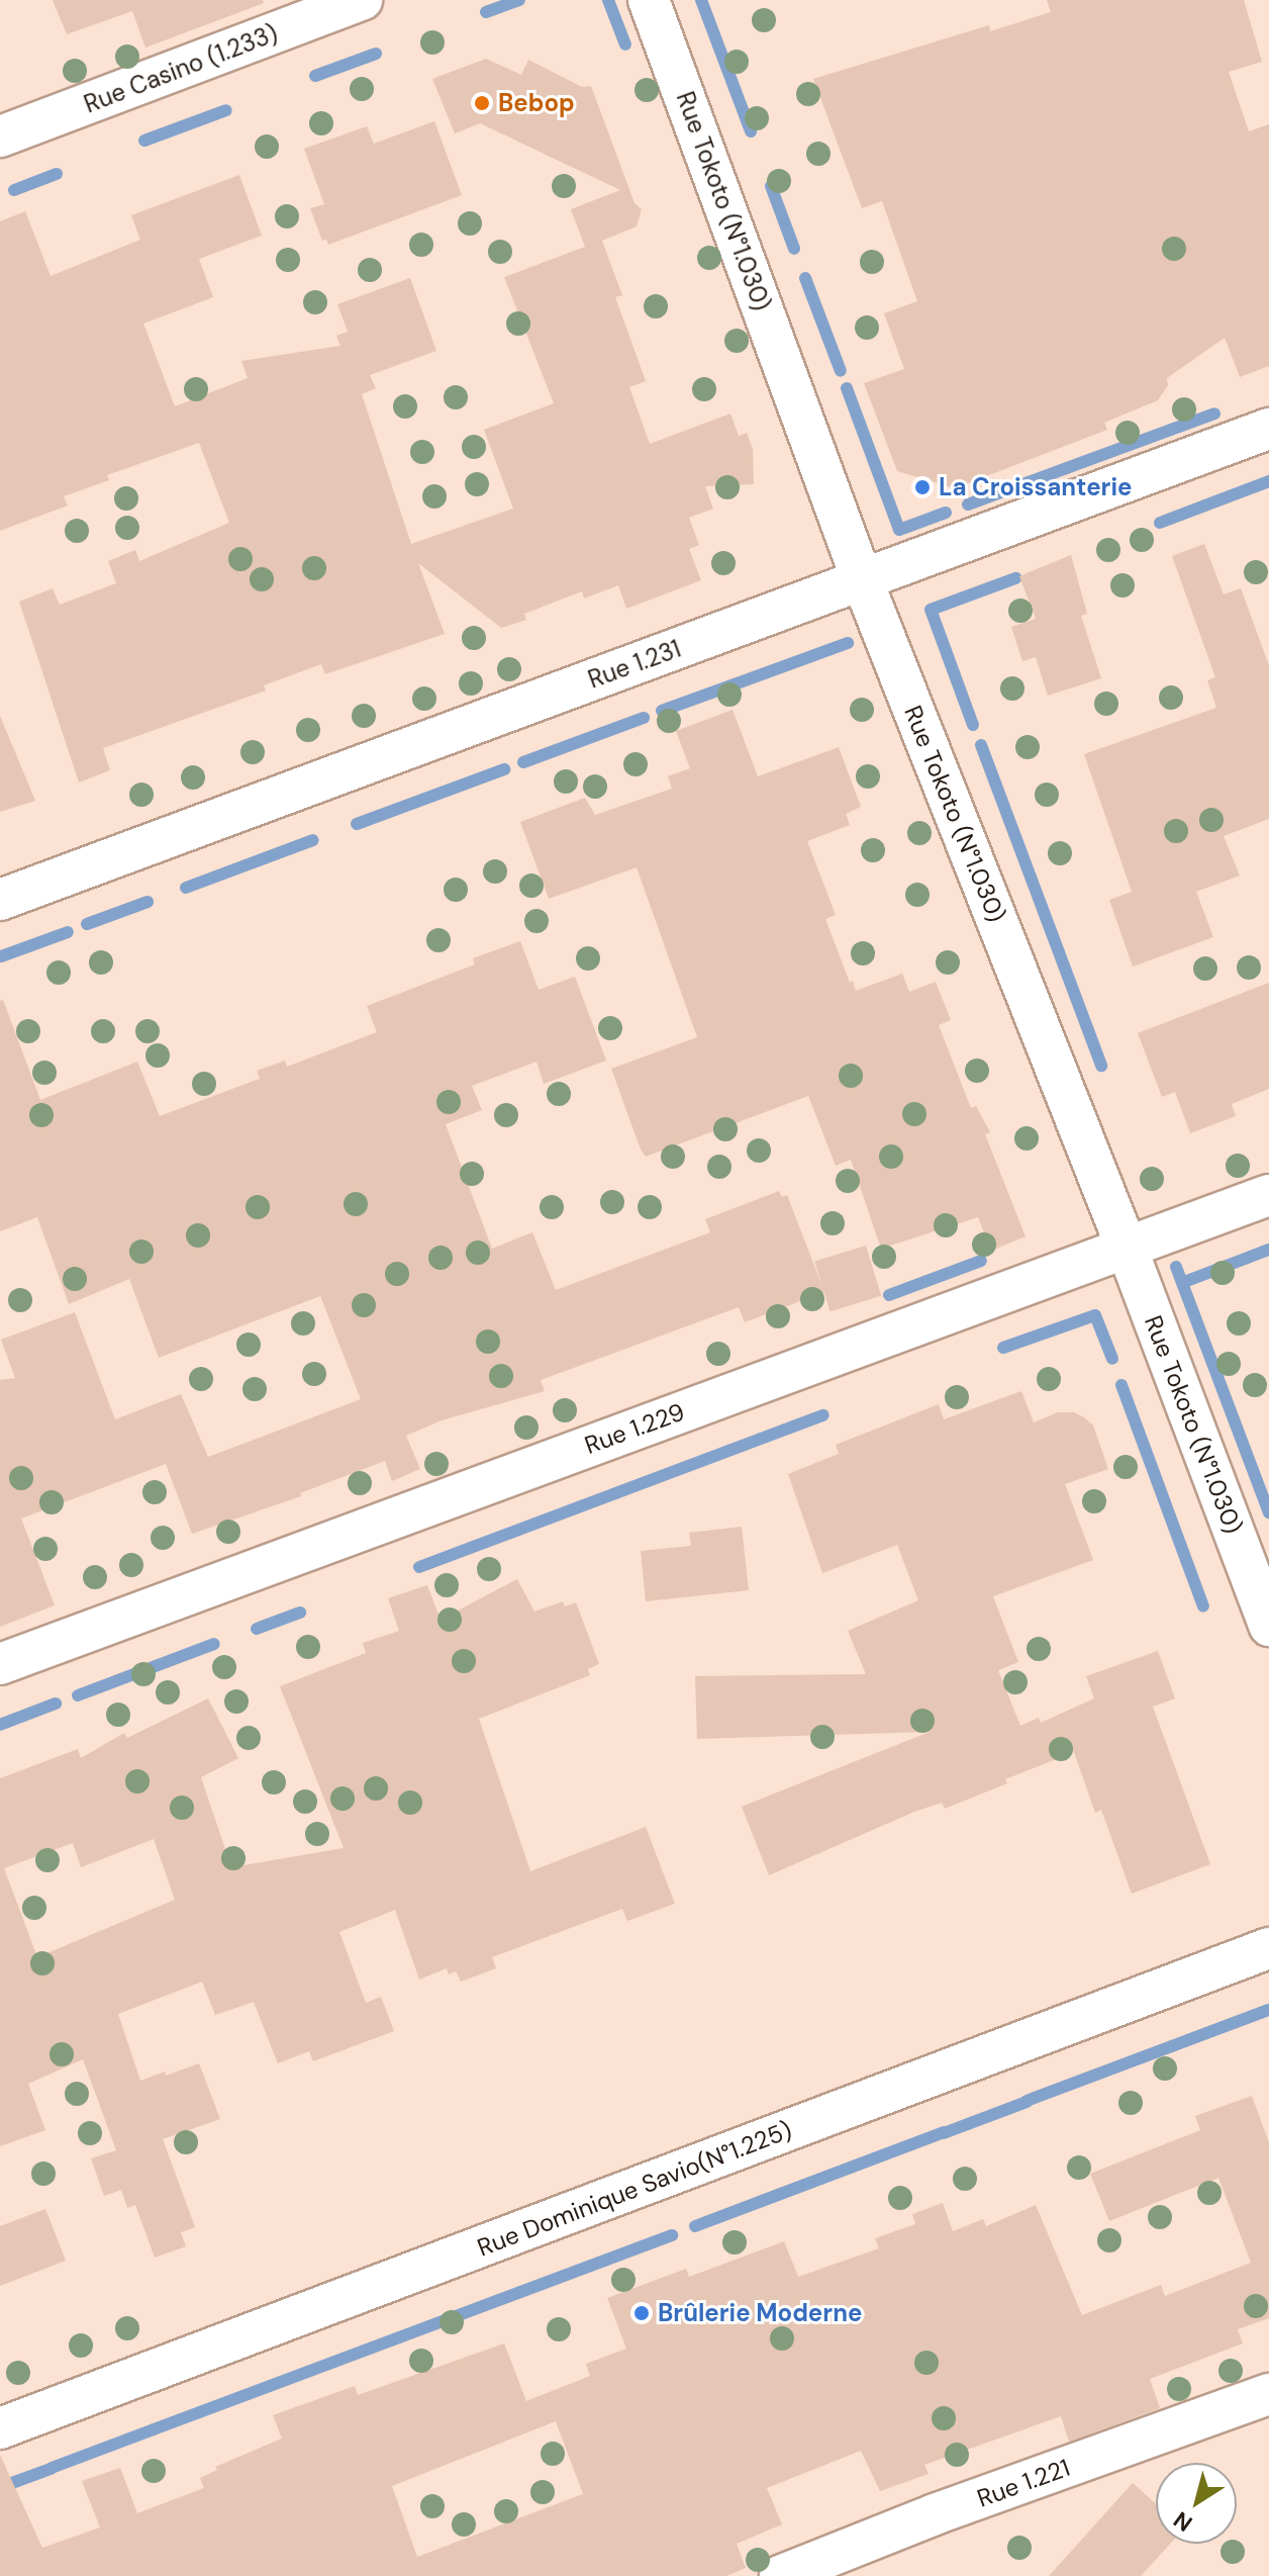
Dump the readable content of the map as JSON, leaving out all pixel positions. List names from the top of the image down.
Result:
{
  "streets": {
    "street": [
      "Rue Casino (1.233)",
      "Rue Tokoto (N°1.030)",
      "Rue 1.231",
      "Rue 1.229",
      "Rue Dominique Savio(N°1.225)",
      "Rue 1.221"
    ]
  },
  "crossings": [
    ["Rue Tokoto (N°1.030)", "Rue 1.231"],
    ["Rue Tokoto (N°1.030)", "Rue 1.229"]
  ],
  "places": ["Bebop", "La Croissanterie", "Brûlerie Moderne"],
  "north": "bottom left"
}
